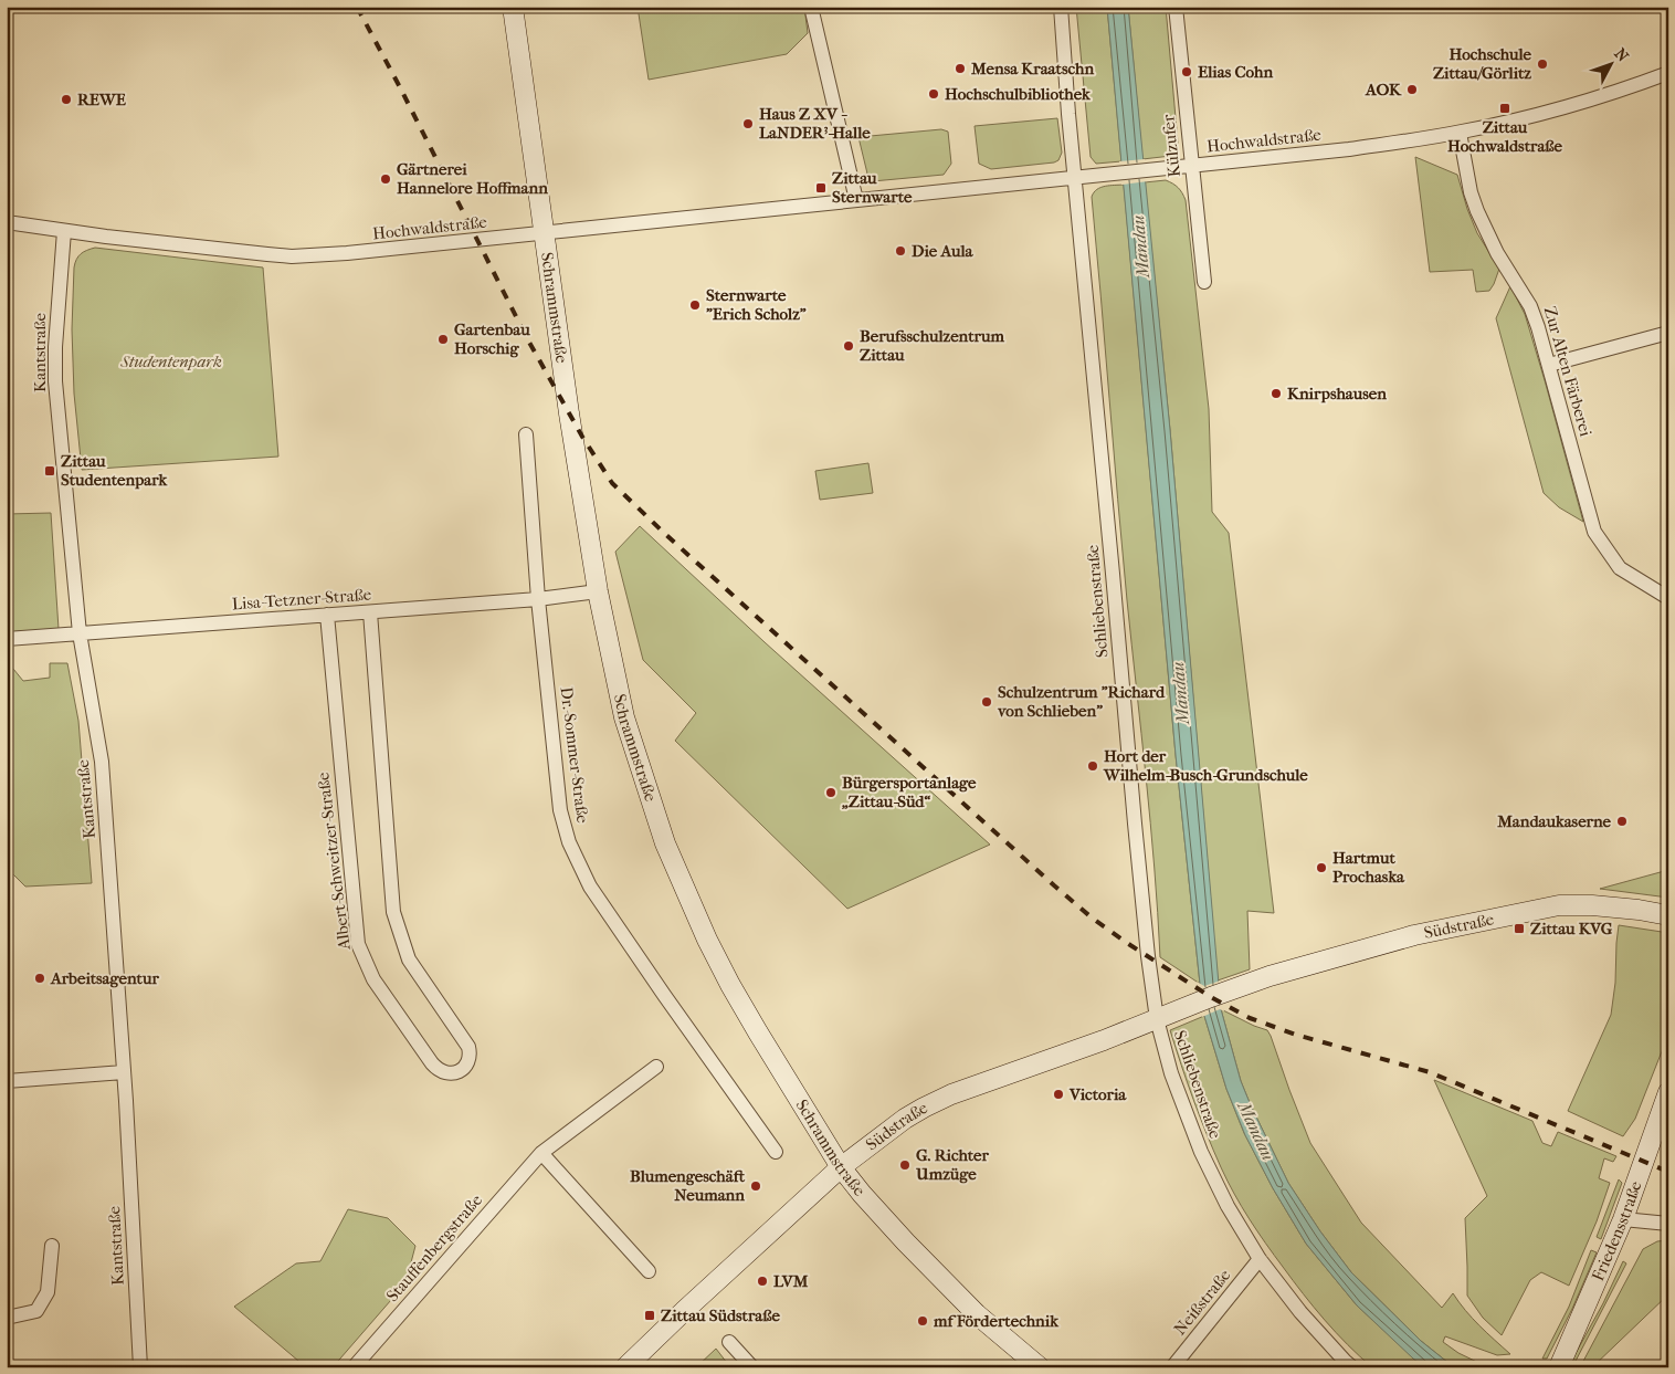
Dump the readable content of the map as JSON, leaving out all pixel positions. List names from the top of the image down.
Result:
{
  "streets": {
    "main road": ["Schrammstraße", "Südstraße", "Friedensstraße"],
    "street": [
      "Hochwaldstraße",
      "Külzufer",
      "Kantstraße",
      "Zur Alten Färberei",
      "Lisa-Tetzner-Straße",
      "Schliebenstraße",
      "Dr.-Sommer-Straße",
      "Albert-Schweitzer-Straße",
      "Stauffenbergstraße",
      "Neißstraße"
    ]
  },
  "crossings": [
    ["Hochwaldstraße", "Külzufer"],
    ["Hochwaldstraße", "Schrammstraße"],
    ["Hochwaldstraße", "Kantstraße"],
    ["Hochwaldstraße", "Zur Alten Färberei"],
    ["Hochwaldstraße", "Schliebenstraße"],
    ["Schrammstraße", "Lisa-Tetzner-Straße"],
    ["Schrammstraße", "Südstraße"],
    ["Kantstraße", "Lisa-Tetzner-Straße"],
    ["Lisa-Tetzner-Straße", "Dr.-Sommer-Straße"],
    ["Lisa-Tetzner-Straße", "Albert-Schweitzer-Straße"],
    ["Schliebenstraße", "Südstraße"],
    ["Schliebenstraße", "Neißstraße"]
  ],
  "water": ["Mandau"],
  "parks": ["Studentenpark"],
  "places": {
    "other": [
      "Hochschule Zittau/Görlitz",
      "Mensa Kraatschn",
      "Elias Cohn",
      "AOK",
      "Hochschulbibliothek",
      "REWE",
      "Haus Z XV - LaNDER³-Halle",
      "Gärtnerei Hannelore Hoffmann",
      "Die Aula",
      "Sternwarte \"Erich Scholz\"",
      "Gartenbau Horschig",
      "Berufsschulzentrum Zittau",
      "Knirpshausen",
      "Schulzentrum \"Richard von Schlieben\"",
      "Hort der Wilhelm-Busch-Grundschule",
      "Bürgersportanlage „Zittau-Süd“",
      "Mandaukaserne",
      "Hartmut Prochaska",
      "Arbeitsagentur",
      "Victoria",
      "G. Richter Umzüge",
      "Blumengeschäft Neumann",
      "LVM",
      "mf Fördertechnik"
    ],
    "transit": [
      "Zittau Hochwaldstraße",
      "Zittau Sternwarte",
      "Zittau Studentenpark",
      "Zittau KVG",
      "Zittau Südstraße"
    ]
  },
  "north": "top right"
}
